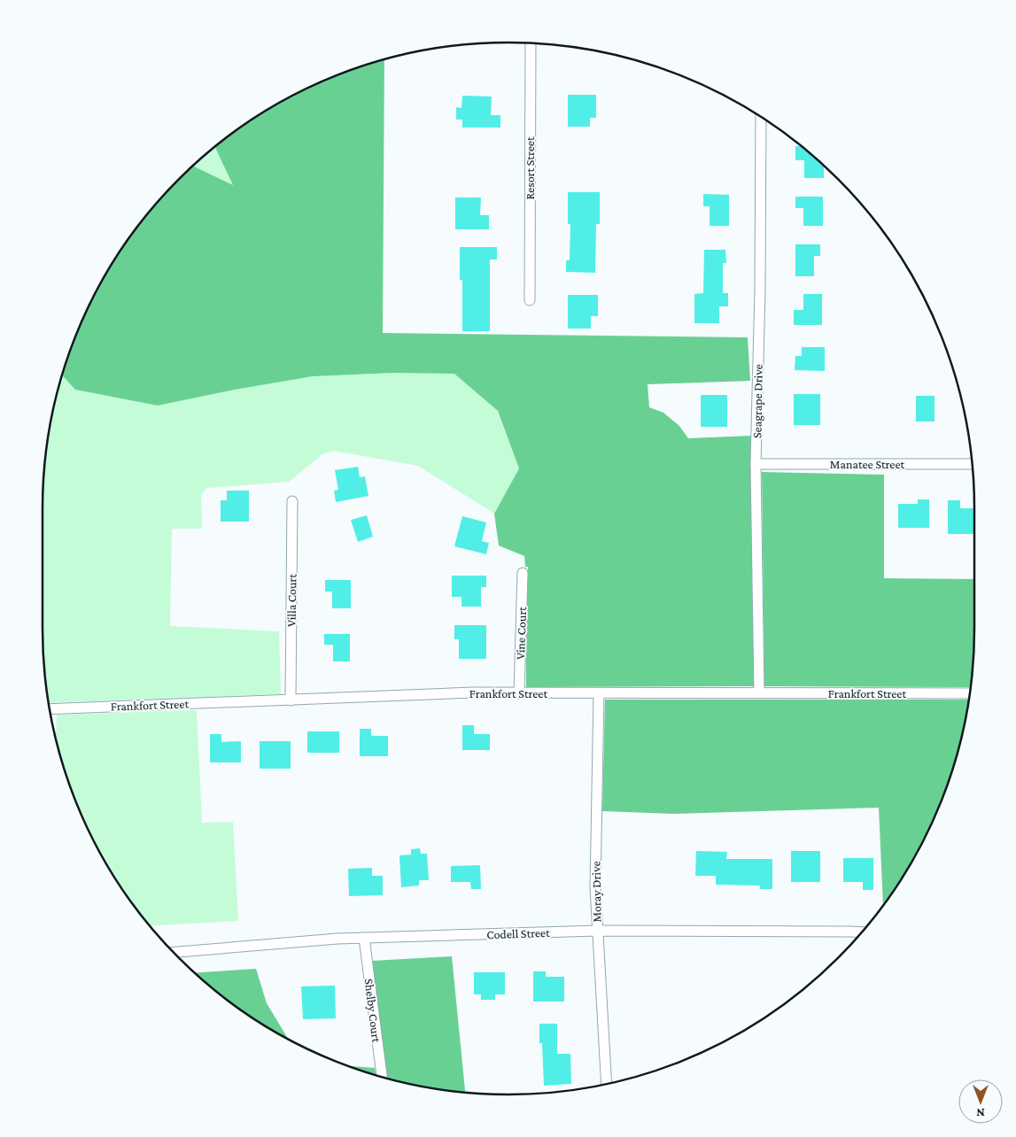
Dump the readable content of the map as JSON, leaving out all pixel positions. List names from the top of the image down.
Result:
{
  "streets": {
    "street": [
      "Resort Street",
      "Seagrape Drive",
      "Manatee Street",
      "Villa Court",
      "Vine Court",
      "Frankfort Street",
      "Moray Drive",
      "Codell Street",
      "Shelby Court"
    ]
  },
  "crossings": [
    ["Seagrape Drive", "Manatee Street"],
    ["Seagrape Drive", "Frankfort Street"],
    ["Villa Court", "Frankfort Street"],
    ["Vine Court", "Frankfort Street"],
    ["Frankfort Street", "Moray Drive"],
    ["Moray Drive", "Codell Street"],
    ["Codell Street", "Shelby Court"]
  ],
  "north": "bottom"
}
